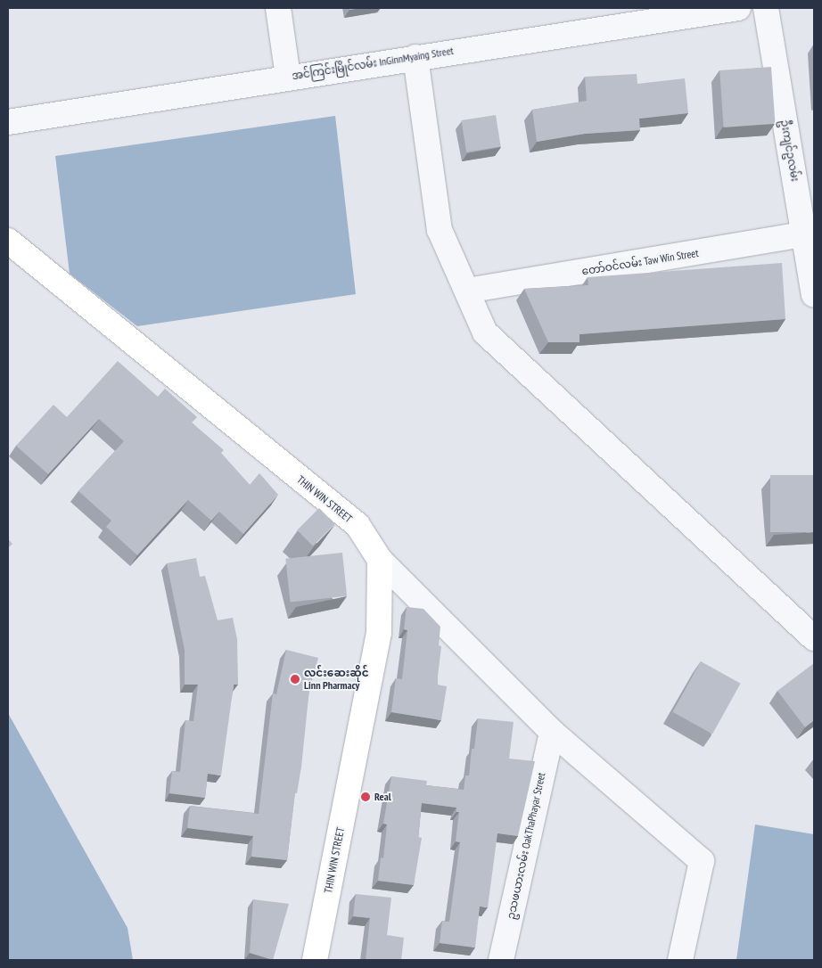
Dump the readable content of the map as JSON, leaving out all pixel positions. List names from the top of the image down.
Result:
{
  "streets": {
    "main road": ["THIN WIN STREET"],
    "street": [
      "အင်ကြင်းမြိုင်လမ်း InGinnMyaing Street",
      "ဦးကျင်ဥလမ်း",
      "တော်ဝင်လမ်း Taw Win Street",
      "ဥသဖယားလမ်း OakThaPhayar Street"
    ]
  },
  "crossings": [
    ["ဦးကျင်ဥလမ်း", "တော်ဝင်လမ်း Taw Win Street"]
  ],
  "places": ["လင်းဆေးဆိုင် Linn Pharmacy", "Real"]
}
